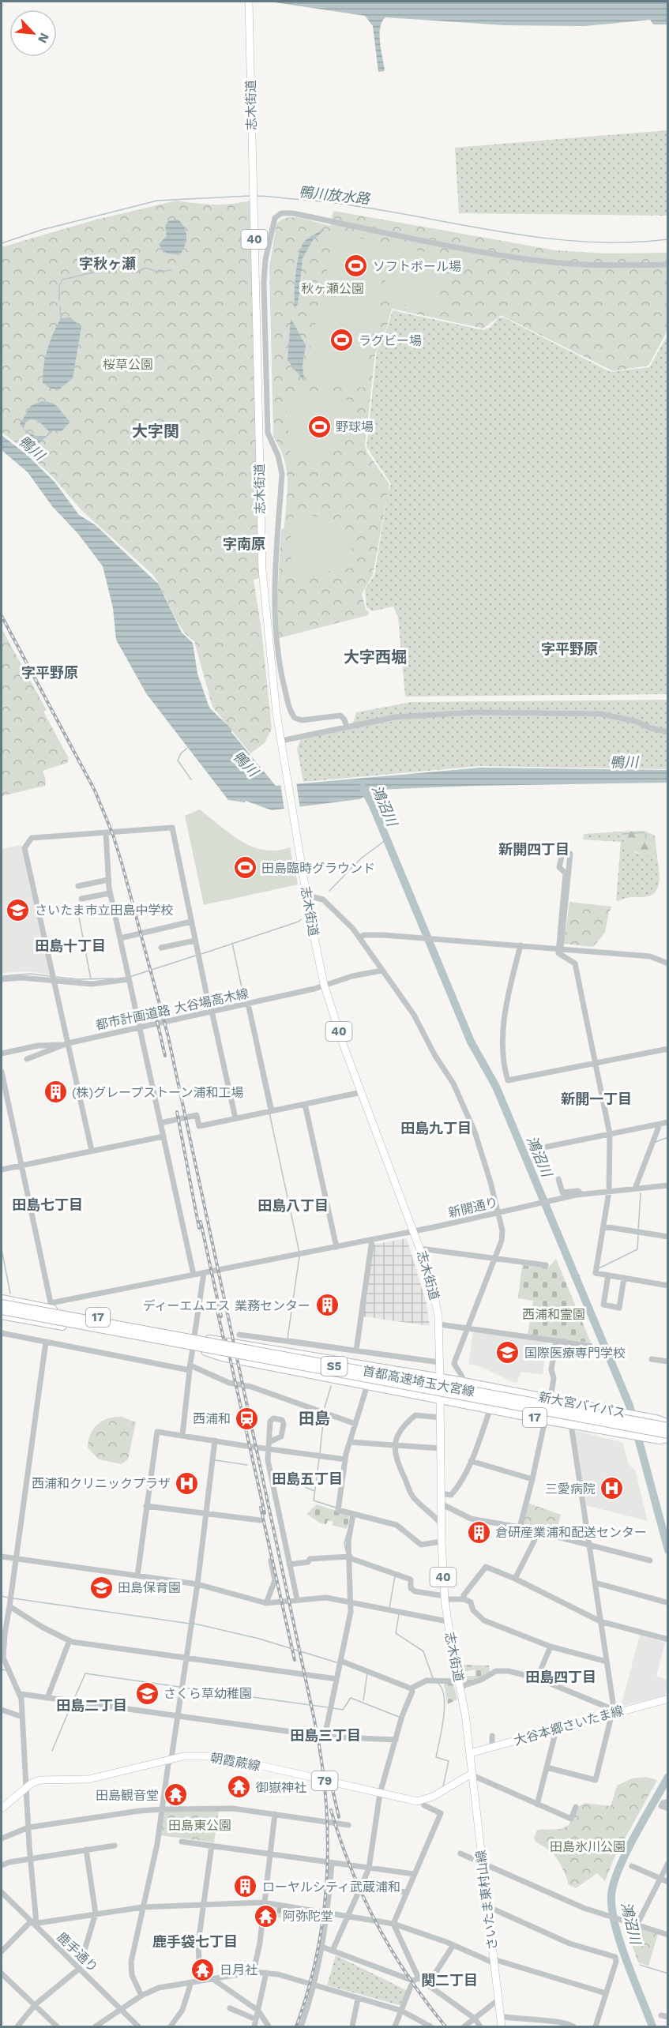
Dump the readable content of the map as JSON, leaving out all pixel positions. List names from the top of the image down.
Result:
{
  "streets": {
    "highway": [
      "17",
      "S5",
      "首都高速埼玉大宮線",
      "新大宮バイパス"
    ],
    "main road": [
      "志木街道",
      "40",
      "大谷本郷さいたま線",
      "朝霞蕨線",
      "79",
      "さいたま東村山線"
    ],
    "street": ["都市計画道路 大谷場高木線", "新開通り", "鹿手通り"]
  },
  "crossings": [
    ["志木街道", "都市計画道路 大谷場高木線"],
    ["志木街道", "新開通り"],
    ["志木街道", "17"],
    ["志木街道", "新大宮バイパス"],
    ["志木街道", "大谷本郷さいたま線"],
    ["志木街道", "さいたま東村山線"],
    ["新開通り", "17"],
    ["17", "新大宮バイパス"],
    ["首都高速埼玉大宮線", "新大宮バイパス"]
  ],
  "districts": [
    "字秋ヶ瀬",
    "大字関",
    "字南原",
    "字平野原",
    "大字西堀",
    "字平野原",
    "新開四丁目",
    "田島十丁目",
    "新開一丁目",
    "田島九丁目",
    "田島七丁目",
    "田島八丁目",
    "田島",
    "田島五丁目",
    "田島四丁目",
    "田島二丁目",
    "田島三丁目",
    "鹿手袋七丁目",
    "関二丁目"
  ],
  "water": ["鴨川放水路", "鴨川", "鴻沼川"],
  "parks": [
    "秋ヶ瀬公園",
    "桜草公園",
    "西浦和霊園",
    "田島東公園",
    "田島氷川公園"
  ],
  "places": {
    "sports": [
      "ソフトボール場",
      "ラグビー場",
      "野球場",
      "田島臨時グラウンド"
    ],
    "school or university": [
      "さいたま市立田島中学校",
      "国際医療専門学校",
      "田島保育園",
      "さくら草幼稚園"
    ],
    "building": [
      "(株)グレープストーン浦和工場",
      "ディーエムエス 業務センター",
      "倉研産業浦和配送センター",
      "ローヤルシティ武蔵浦和"
    ],
    "station": ["西浦和"],
    "hospital": ["西浦和クリニックプラザ", "三愛病院"],
    "temple": [
      "御嶽神社",
      "田島観音堂",
      "阿弥陀堂",
      "日月社"
    ]
  },
  "north": "bottom right"
}
